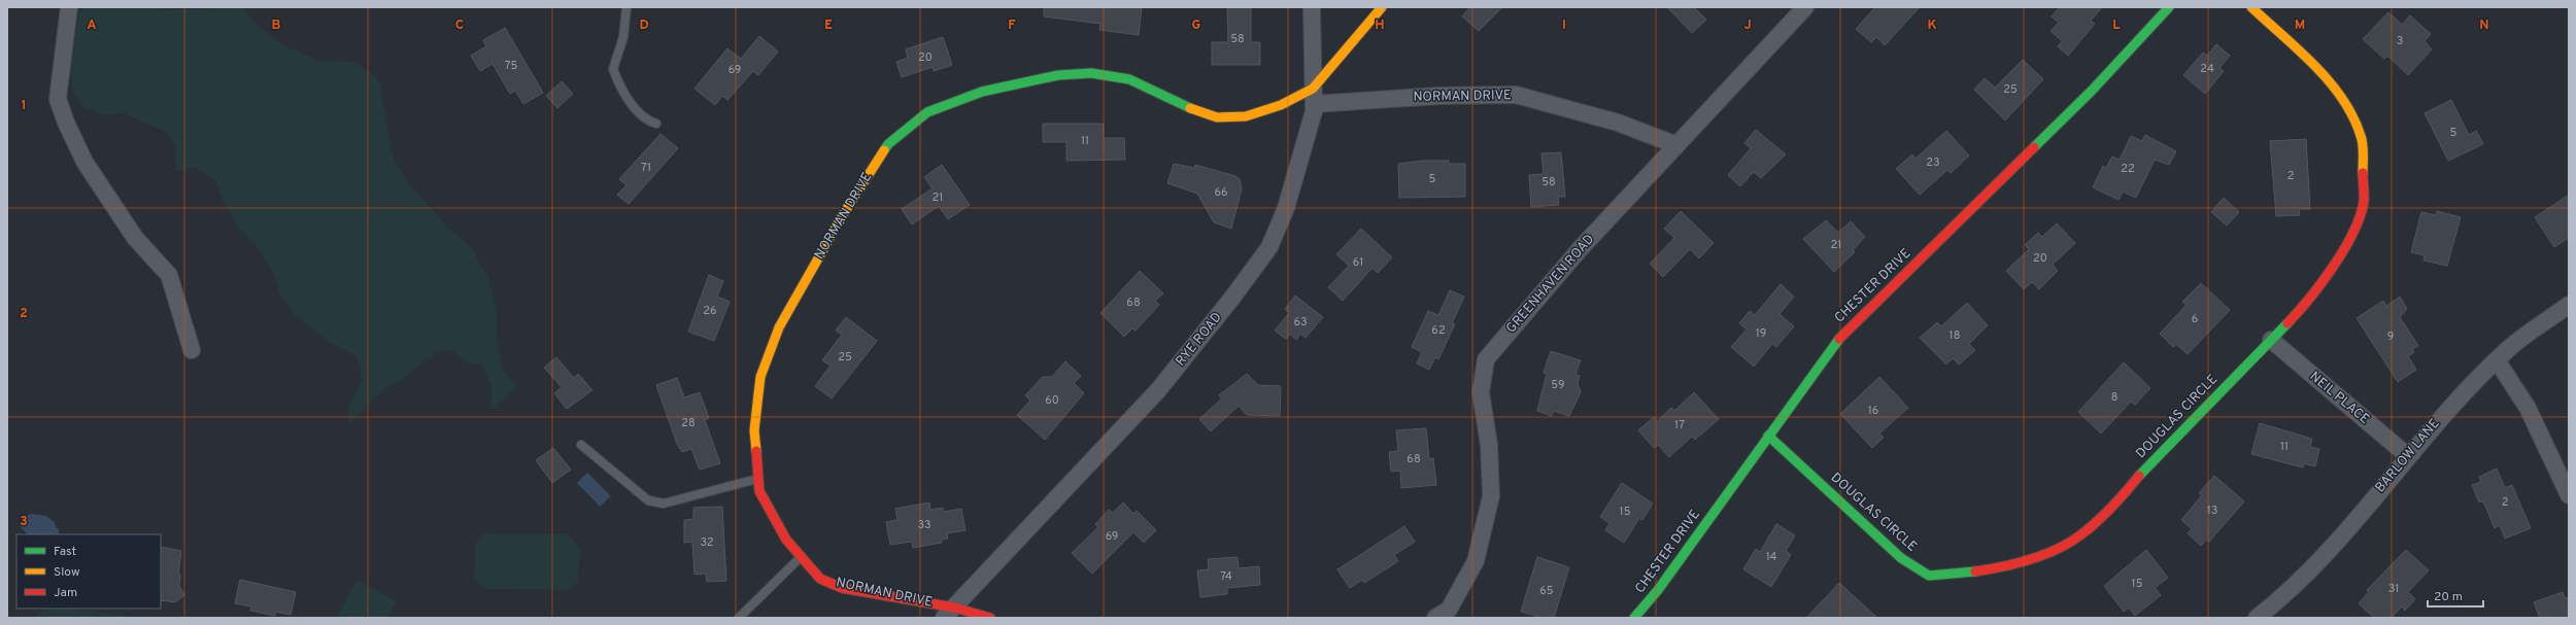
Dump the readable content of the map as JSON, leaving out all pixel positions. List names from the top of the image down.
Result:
{
  "streets": {
    "street": [
      "NORMAN DRIVE",
      "GREENHAVEN ROAD",
      "CHESTER DRIVE",
      "RYE ROAD",
      "NEIL PLACE",
      "DOUGLAS CIRCLE",
      "BARLOW LANE"
    ]
  },
  "crossings": [
    ["NORMAN DRIVE", "GREENHAVEN ROAD"],
    ["NORMAN DRIVE", "RYE ROAD"],
    ["CHESTER DRIVE", "DOUGLAS CIRCLE"],
    ["NEIL PLACE", "DOUGLAS CIRCLE"],
    ["NEIL PLACE", "BARLOW LANE"]
  ],
  "house_numbers": [
    "58",
    "3",
    "20",
    "75",
    "24",
    "69",
    "25",
    "5",
    "11",
    "23",
    "71",
    "22",
    "2",
    "5",
    "58",
    "66",
    "21",
    "21",
    "20",
    "61",
    "68",
    "26",
    "6",
    "63",
    "62",
    "19",
    "18",
    "9",
    "25",
    "59",
    "8",
    "60",
    "16",
    "28",
    "17",
    "11",
    "68",
    "2",
    "13",
    "15",
    "33",
    "69",
    "32",
    "14",
    "74",
    "15",
    "31",
    "65"
  ],
  "legend": ["Fast", "Slow", "Jam"],
  "scale_bar": "20 m",
  "grid": {
    "columns": [
      "A",
      "B",
      "C",
      "D",
      "E",
      "F",
      "G",
      "H",
      "I",
      "J",
      "K",
      "L",
      "M",
      "N"
    ],
    "rows": ["1", "2", "3"]
  }
}
